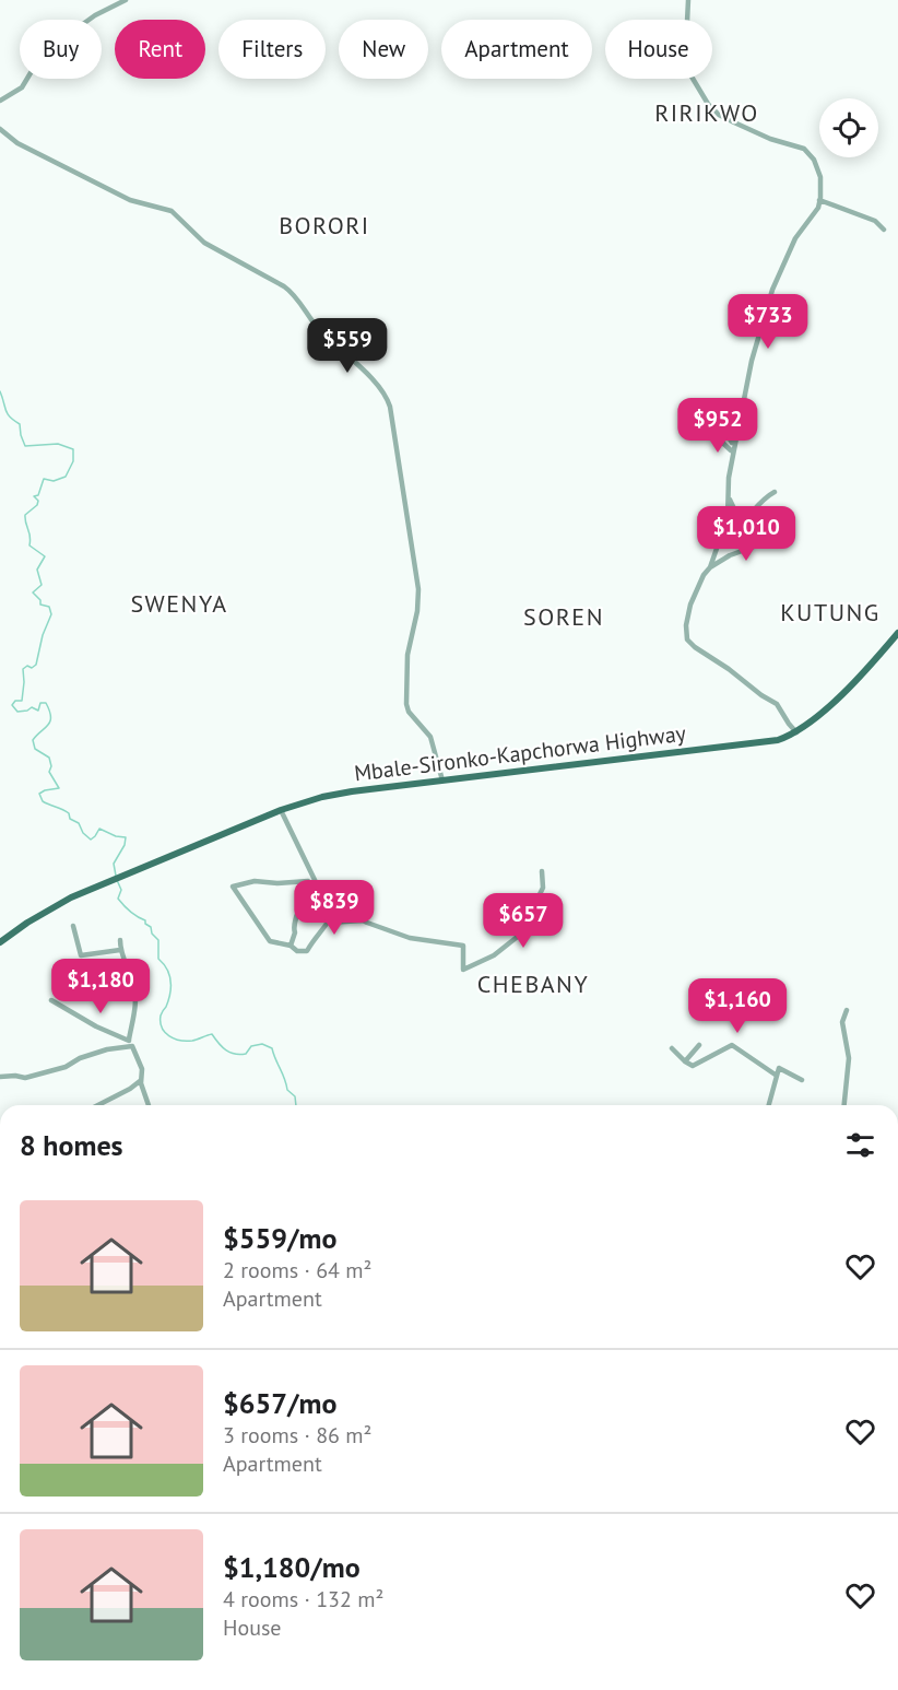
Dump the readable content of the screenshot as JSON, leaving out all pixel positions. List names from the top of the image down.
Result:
{
  "streets": {
    "main road": ["Mbale-Sironko-Kapchorwa Highway"]
  },
  "districts": [
    "RIRIKWO",
    "BORORI",
    "SWENYA",
    "KUTUNG",
    "SOREN",
    "CHEBANY"
  ],
  "page": {
    "chip": [
      "Buy",
      "Rent",
      "Filters",
      "New",
      "Apartment",
      "House"
    ],
    "price": [
      "$733",
      "$559",
      "$952",
      "$1,010",
      "$839",
      "$657",
      "$1,180",
      "$1,160"
    ],
    "heading": "8 homes",
    "list": [
      {
        "name": "$559/mo",
        "note": "2 rooms · 64 m² · Apartment"
      },
      {
        "name": "$657/mo",
        "note": "3 rooms · 86 m² · Apartment"
      },
      {
        "name": "$1,180/mo",
        "note": "4 rooms · 132 m² · House"
      }
    ]
  }
}
